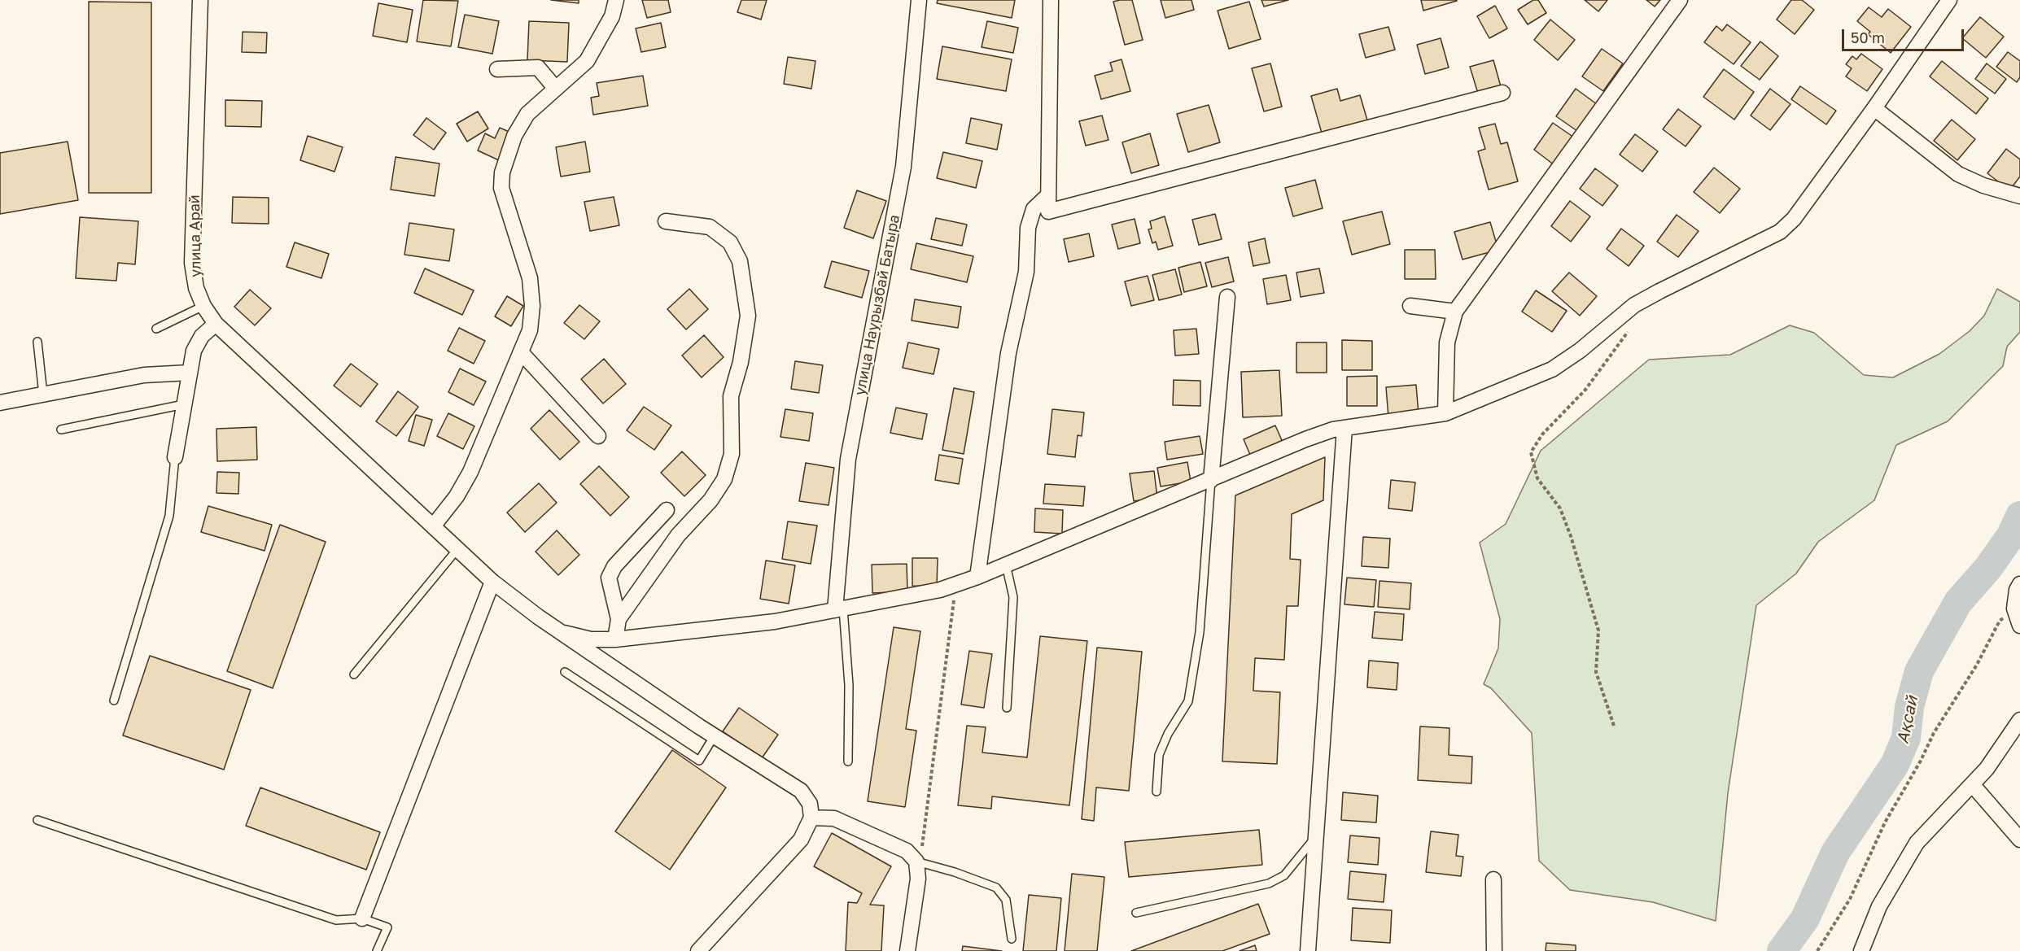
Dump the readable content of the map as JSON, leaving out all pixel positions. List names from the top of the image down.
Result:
{
  "streets": {
    "street": ["улица Арай", "улица Наурызбай Батыра"]
  },
  "water": ["Ақсай"],
  "scale_bar": "50 m"
}
